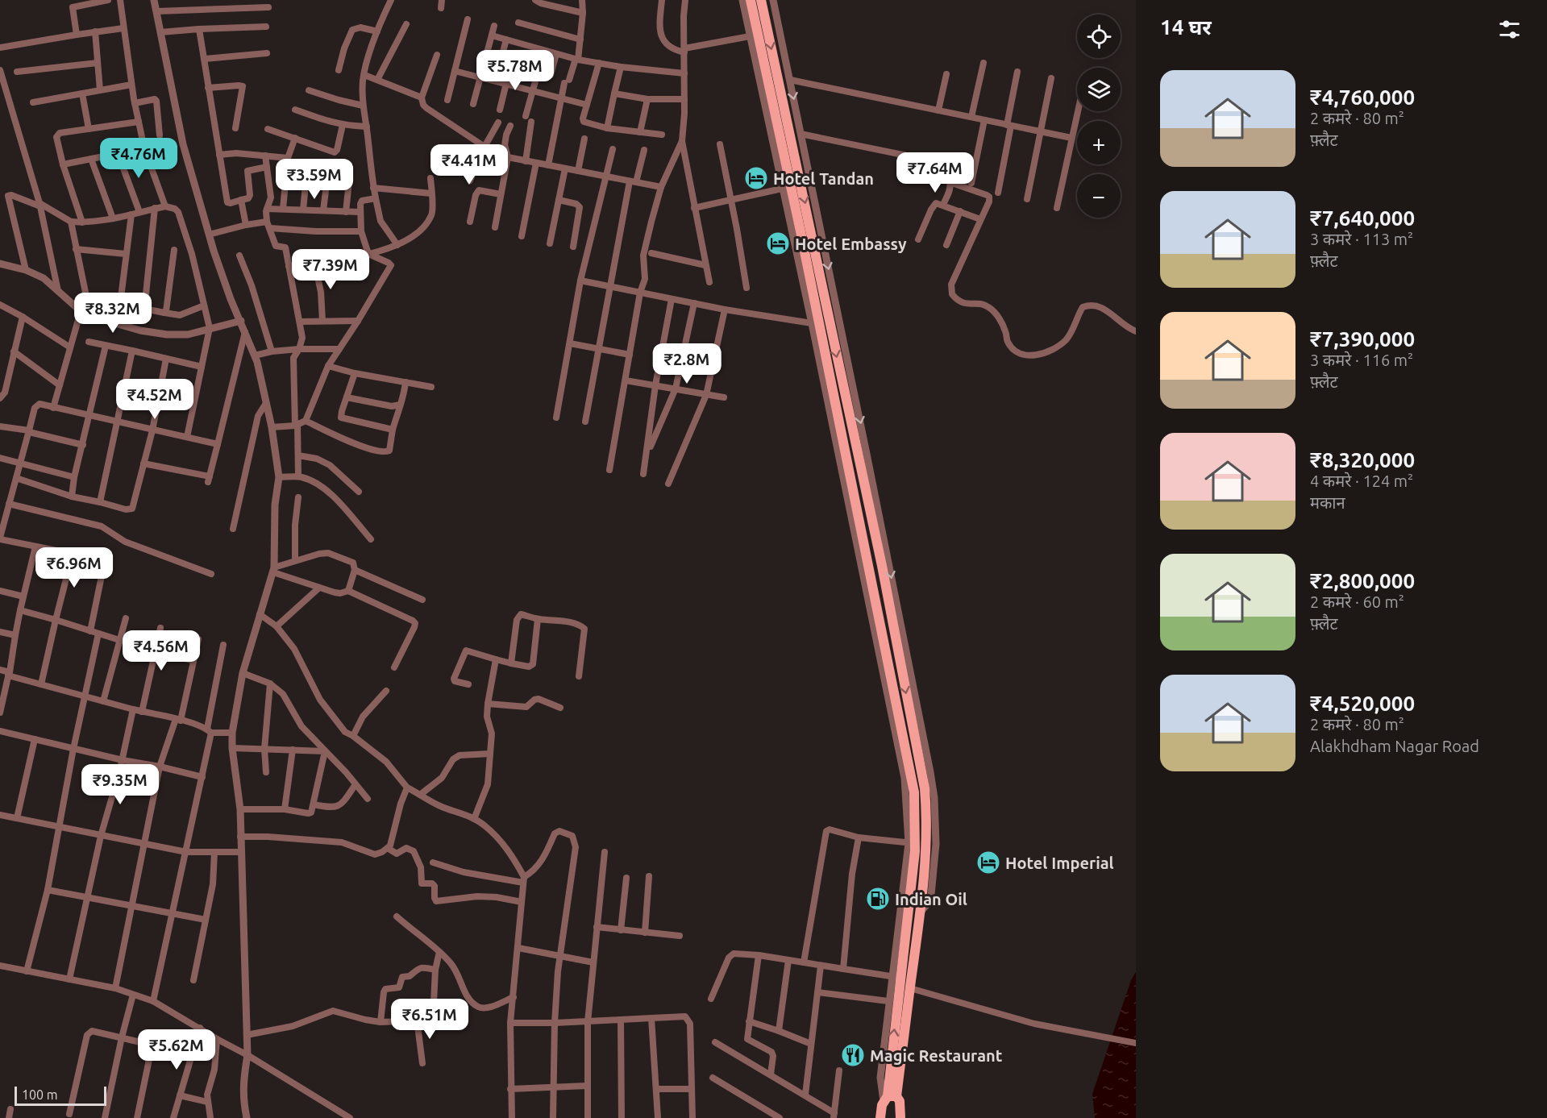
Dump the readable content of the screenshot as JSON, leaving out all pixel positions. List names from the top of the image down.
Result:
{
  "places": {
    "hotel": ["Hotel Tandan", "Hotel Embassy", "Hotel Imperial"],
    "fuel station": ["Indian Oil"],
    "restaurant": ["Magic Restaurant"]
  },
  "scale_bar": "100 m",
  "page": {
    "heading": "14 घर",
    "map_buttons": ["+", "−"],
    "price": [
      "₹5.78M",
      "₹4.76M",
      "₹4.41M",
      "₹7.64M",
      "₹3.59M",
      "₹7.39M",
      "₹8.32M",
      "₹2.8M",
      "₹4.52M",
      "₹6.96M",
      "₹4.56M",
      "₹9.35M",
      "₹6.51M",
      "₹5.62M"
    ],
    "list": [
      {
        "name": "₹4,760,000",
        "note": "2 कमरे · 80 m² · फ़्लैट"
      },
      {
        "name": "₹7,640,000",
        "note": "3 कमरे · 113 m² · फ़्लैट"
      },
      {
        "name": "₹7,390,000",
        "note": "3 कमरे · 116 m² · फ़्लैट"
      },
      {
        "name": "₹8,320,000",
        "note": "4 कमरे · 124 m² · मकान"
      },
      {
        "name": "₹2,800,000",
        "note": "2 कमरे · 60 m² · फ़्लैट"
      },
      {
        "name": "₹4,520,000",
        "note": "2 कमरे · 80 m² · Alakhdham Nagar Road"
      }
    ],
    "scale": "100 m"
  }
}
